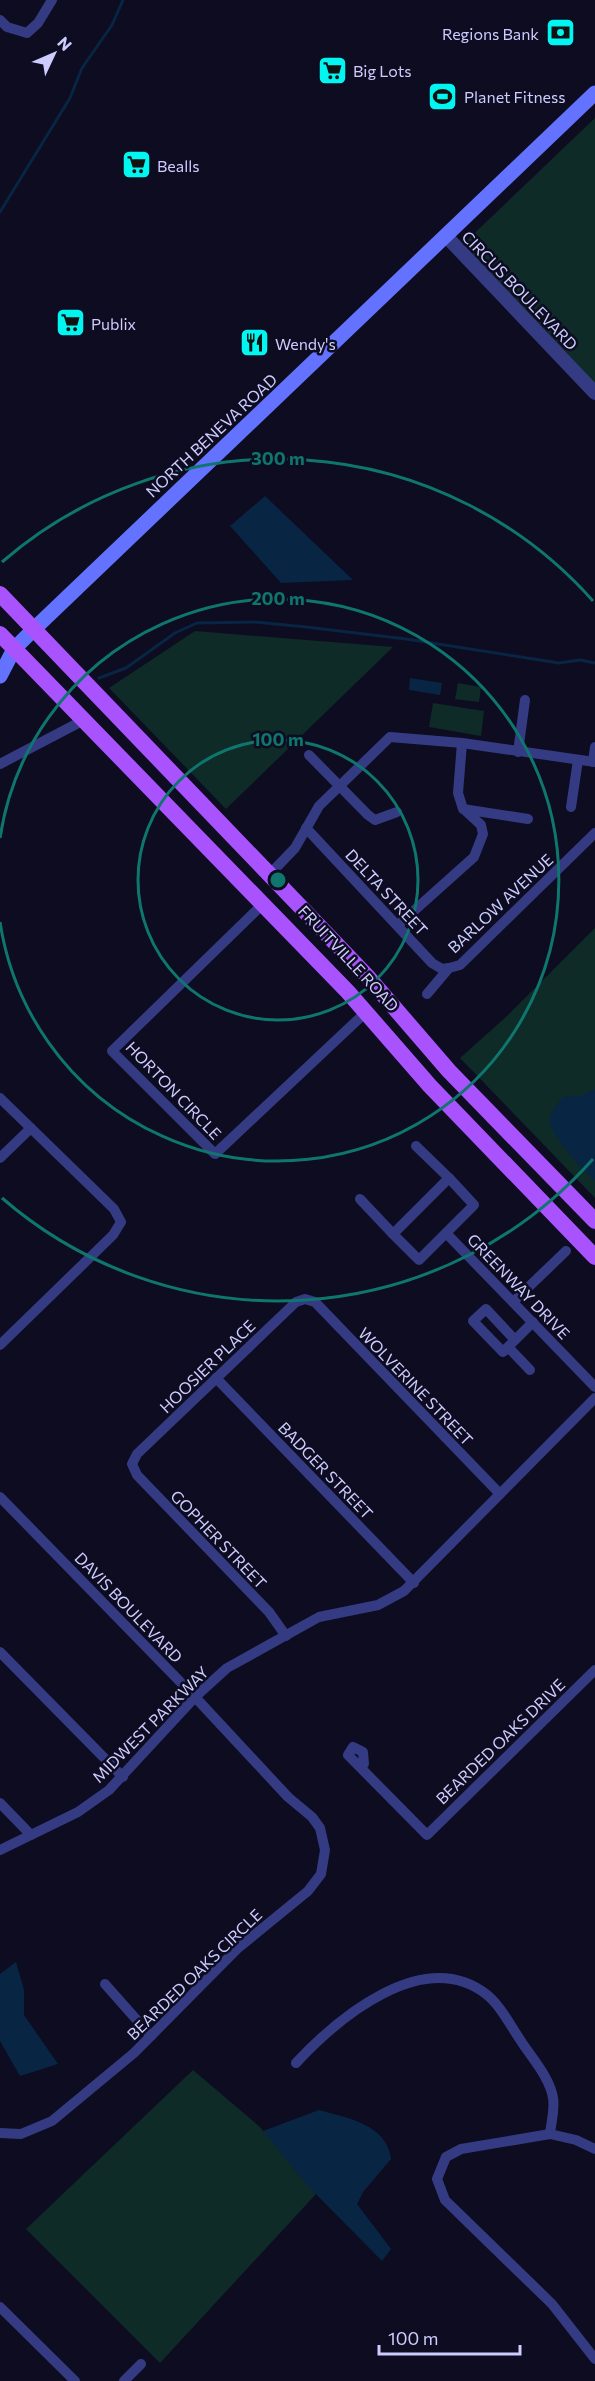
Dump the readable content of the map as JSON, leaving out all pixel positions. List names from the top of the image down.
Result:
{
  "streets": {
    "main road": ["NORTH BENEVA ROAD", "FRUITVILLE ROAD"],
    "street": [
      "CIRCUS BOULEVARD",
      "DELTA STREET",
      "BARLOW AVENUE",
      "HORTON CIRCLE",
      "GREENWAY DRIVE",
      "HOOSIER PLACE",
      "WOLVERINE STREET",
      "BADGER STREET",
      "GOPHER STREET",
      "DAVIS BOULEVARD",
      "MIDWEST PARKWAY",
      "BEARDED OAKS DRIVE",
      "BEARDED OAKS CIRCLE"
    ]
  },
  "crossings": [
    ["CIRCUS BOULEVARD", "NORTH BENEVA ROAD"],
    ["NORTH BENEVA ROAD", "FRUITVILLE ROAD"],
    ["DELTA STREET", "BARLOW AVENUE"],
    ["FRUITVILLE ROAD", "HORTON CIRCLE"],
    ["HOOSIER PLACE", "WOLVERINE STREET"],
    ["HOOSIER PLACE", "BADGER STREET"],
    ["HOOSIER PLACE", "GOPHER STREET"],
    ["WOLVERINE STREET", "MIDWEST PARKWAY"],
    ["BADGER STREET", "MIDWEST PARKWAY"],
    ["GOPHER STREET", "MIDWEST PARKWAY"],
    ["DAVIS BOULEVARD", "MIDWEST PARKWAY"],
    ["DAVIS BOULEVARD", "BEARDED OAKS CIRCLE"]
  ],
  "places": {
    "bank": ["Regions Bank"],
    "supermarket": ["Big Lots", "Bealls", "Publix"],
    "sports": ["Planet Fitness"],
    "restaurant": ["Wendy's"]
  },
  "scale_bar": "100 m",
  "north": "top right",
  "rings": ["300 m", "200 m", "100 m"]
}
